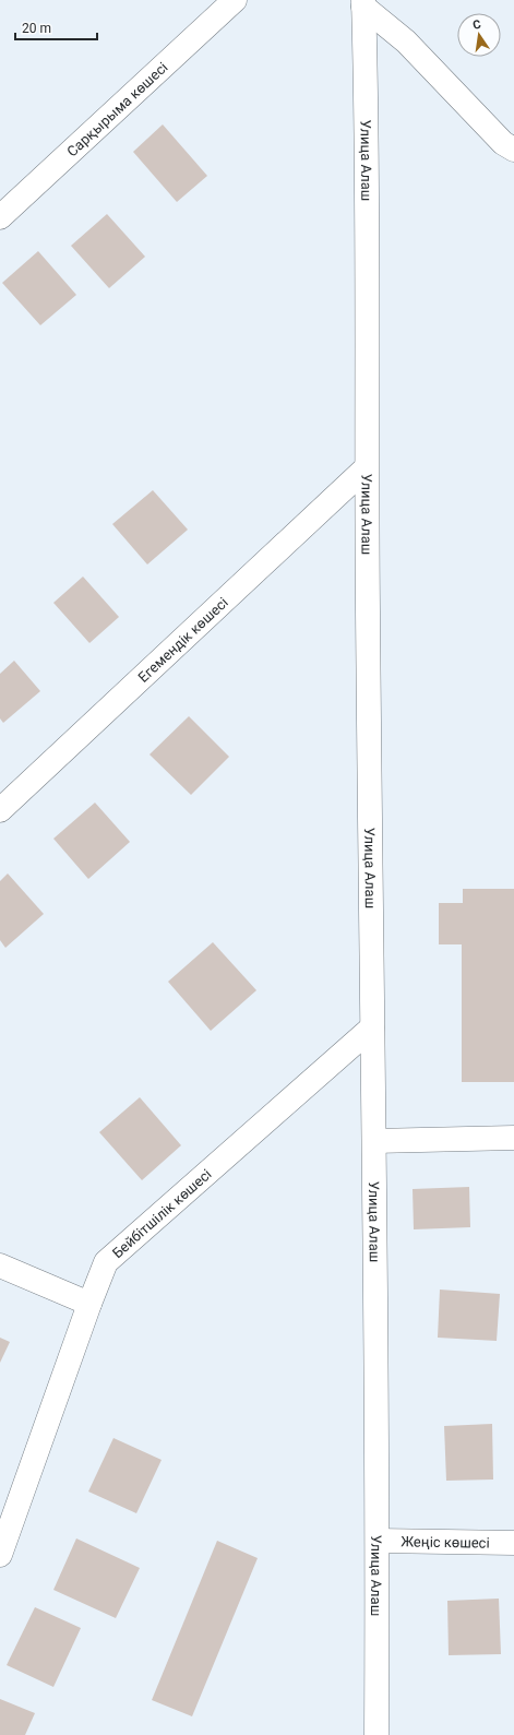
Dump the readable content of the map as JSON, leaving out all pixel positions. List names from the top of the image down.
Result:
{
  "streets": {
    "street": [
      "Сарқырыма көшесі",
      "Улица Алаш",
      "Егемендік көшесі",
      "Бейбітшілік көшесі",
      "Жеңіс көшесі"
    ]
  },
  "crossings": [
    ["Улица Алаш", "Егемендік көшесі"],
    ["Улица Алаш", "Бейбітшілік көшесі"],
    ["Улица Алаш", "Жеңіс көшесі"]
  ],
  "scale_bar": "20 m",
  "north": "top"
}
